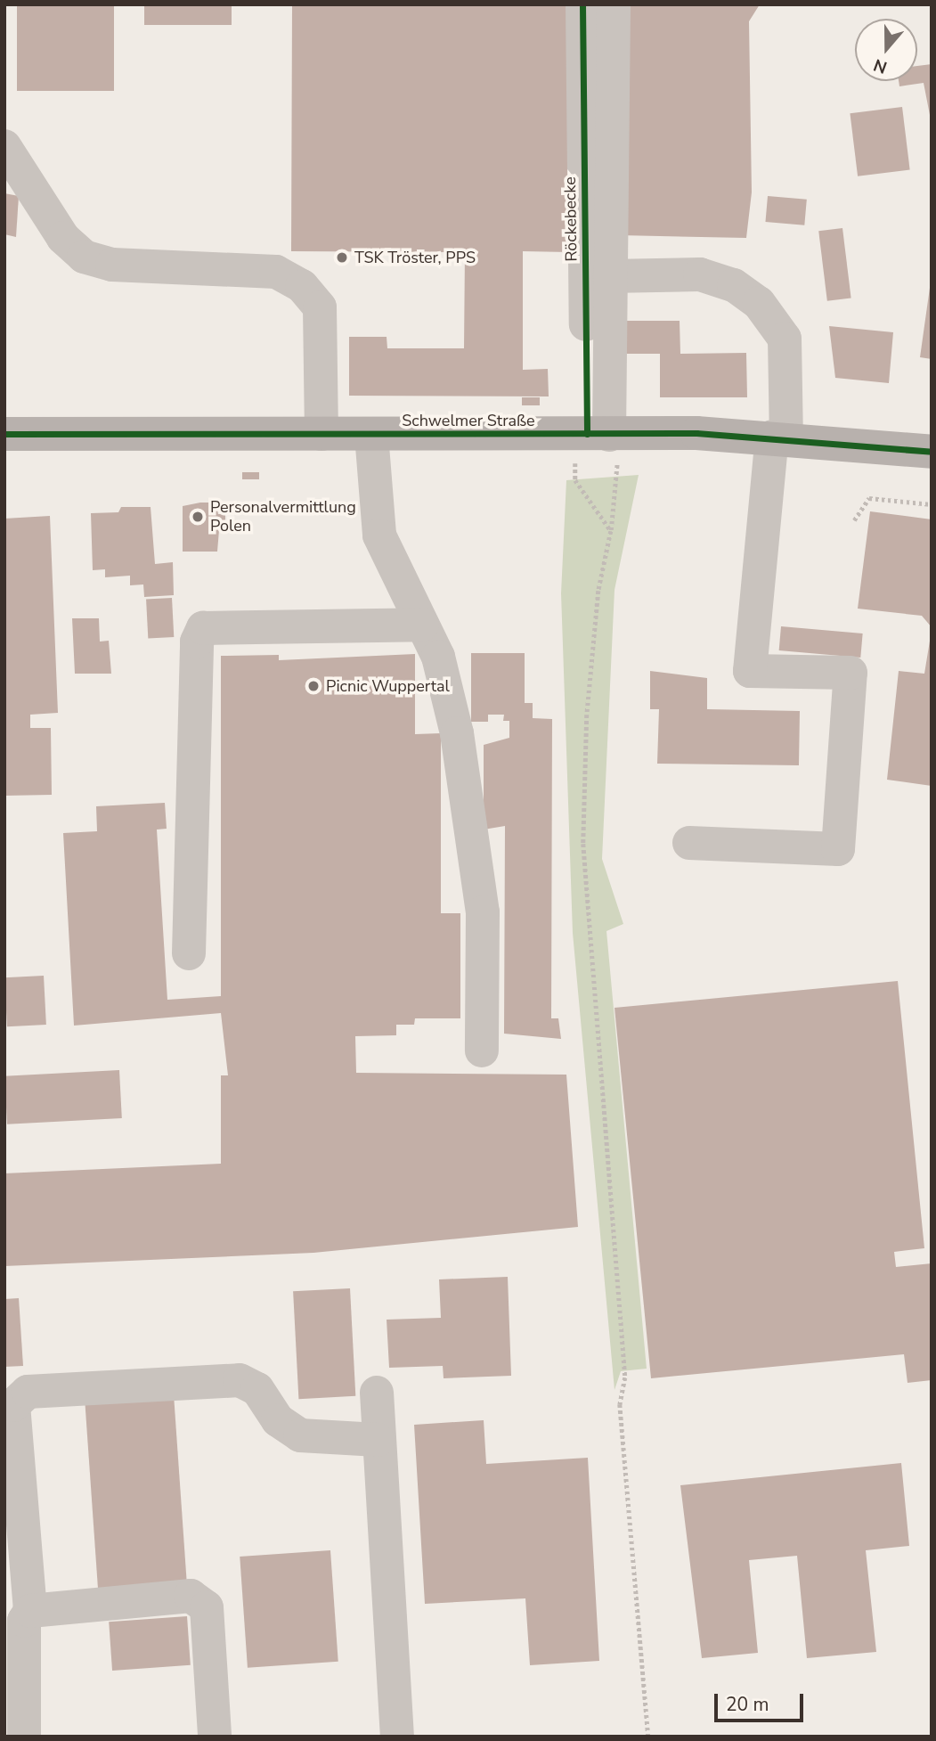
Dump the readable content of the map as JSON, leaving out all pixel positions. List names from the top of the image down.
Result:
{
  "streets": {
    "main road": ["Schwelmer Straße"],
    "street": ["Röckebecke"]
  },
  "crossings": [
    ["Röckebecke", "Schwelmer Straße"]
  ],
  "places": ["TSK Tröster, PPS", "Personalvermittlung Polen", "Picnic Wuppertal"],
  "scale_bar": "20 m",
  "north": "bottom"
}
